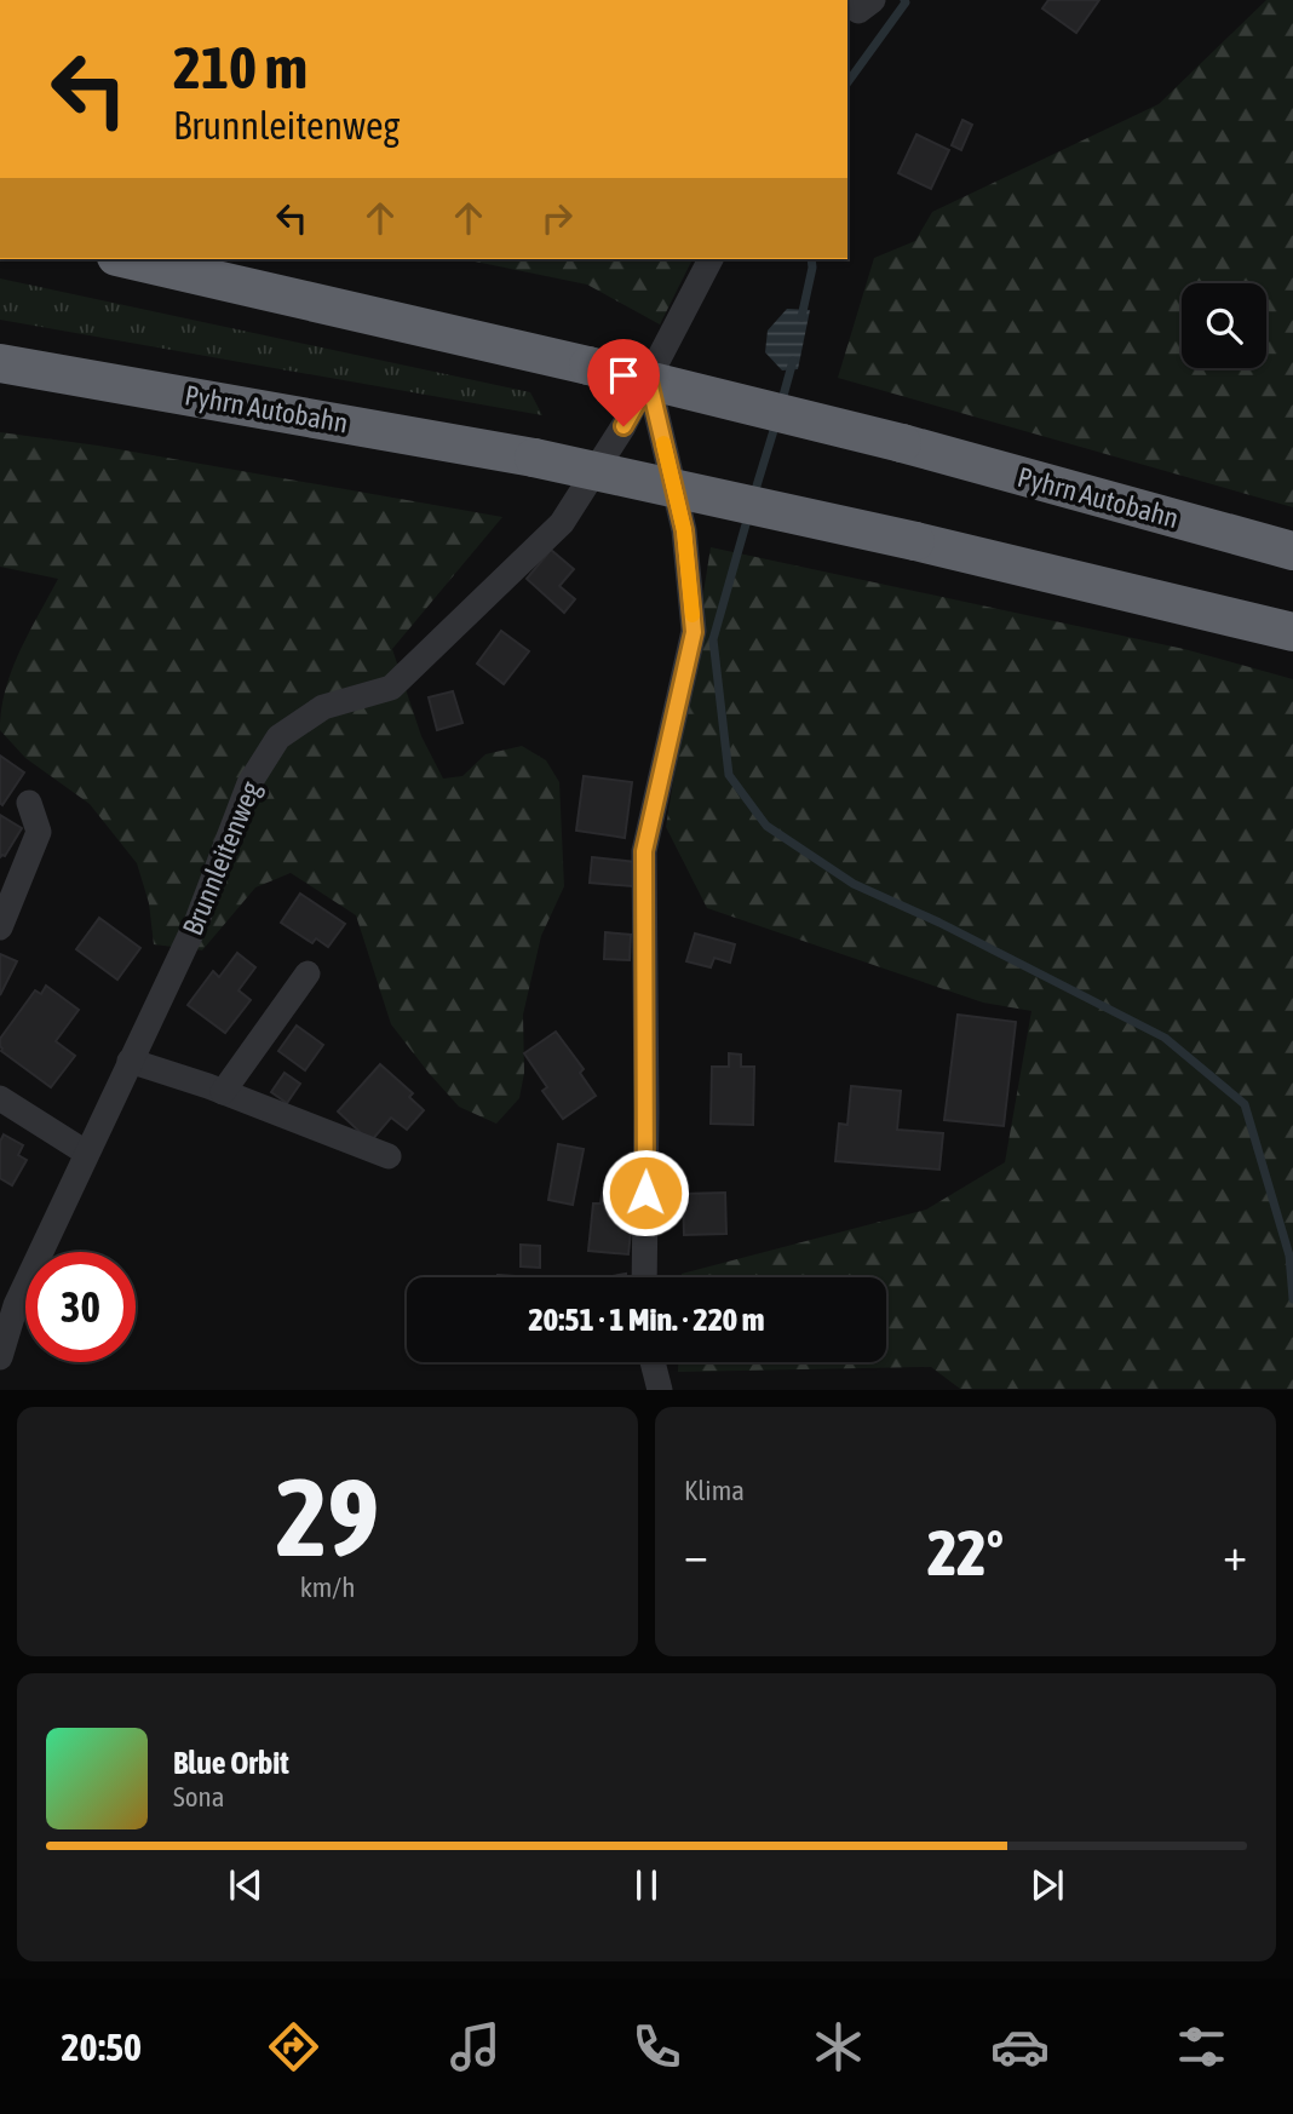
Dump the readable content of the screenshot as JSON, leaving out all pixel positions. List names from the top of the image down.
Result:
{
  "streets": {
    "highway": ["Pyhrn Autobahn"],
    "street": ["Brunnleitenweg"]
  },
  "page": {
    "turn": ["210 m", "Brunnleitenweg"],
    "limit": "30",
    "trip": "20:51 · 1 Min. · 220 m",
    "tile": [
      ["29", "km/h"],
      "Klima"
    ],
    "heat": ["−", "22°", "+"],
    "song": ["Blue Orbit", "Sona"],
    "tabs": "20:50"
  }
}
